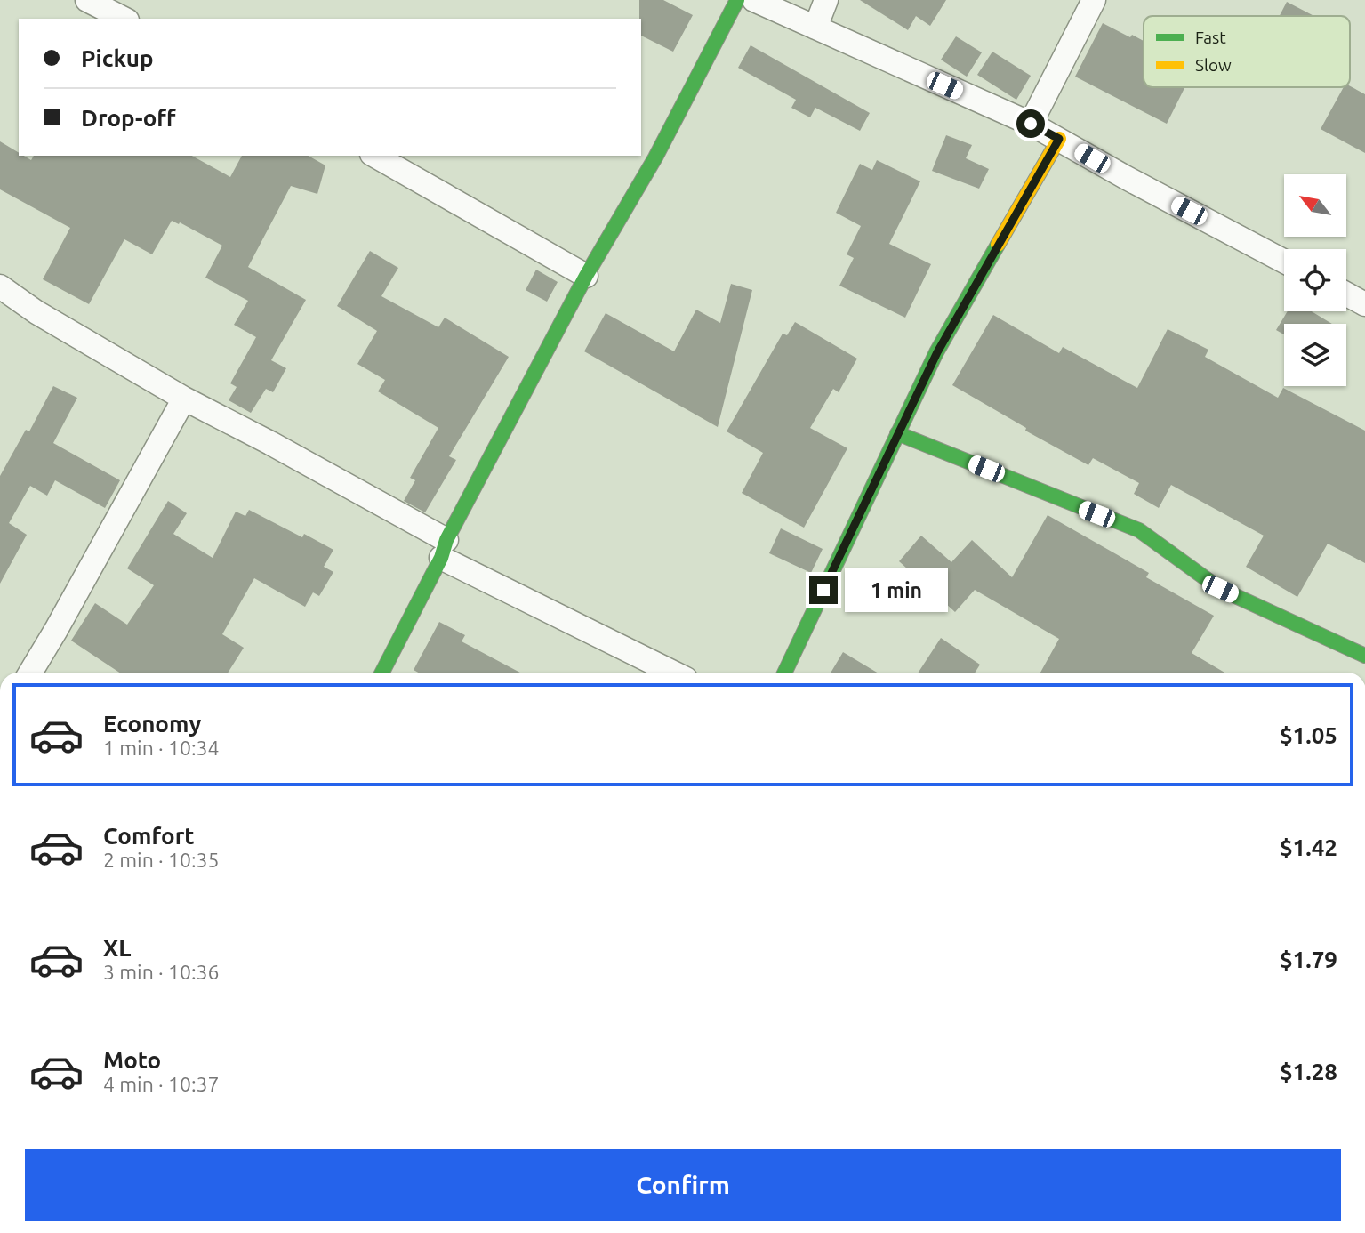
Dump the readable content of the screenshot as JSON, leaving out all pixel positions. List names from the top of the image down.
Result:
{
  "legend": ["Fast", "Slow"],
  "north": "top left",
  "page": {
    "banner": ["Pickup", "Drop-off"],
    "bubble": "1 min",
    "list": [
      {
        "name": "Economy",
        "note": "1 min · 10:34",
        "value": "$1.05"
      },
      {
        "name": "Comfort",
        "note": "2 min · 10:35",
        "value": "$1.42"
      },
      {
        "name": "XL",
        "note": "3 min · 10:36",
        "value": "$1.79"
      },
      {
        "name": "Moto",
        "note": "4 min · 10:37",
        "value": "$1.28"
      }
    ],
    "buttons": "Confirm"
  }
}
